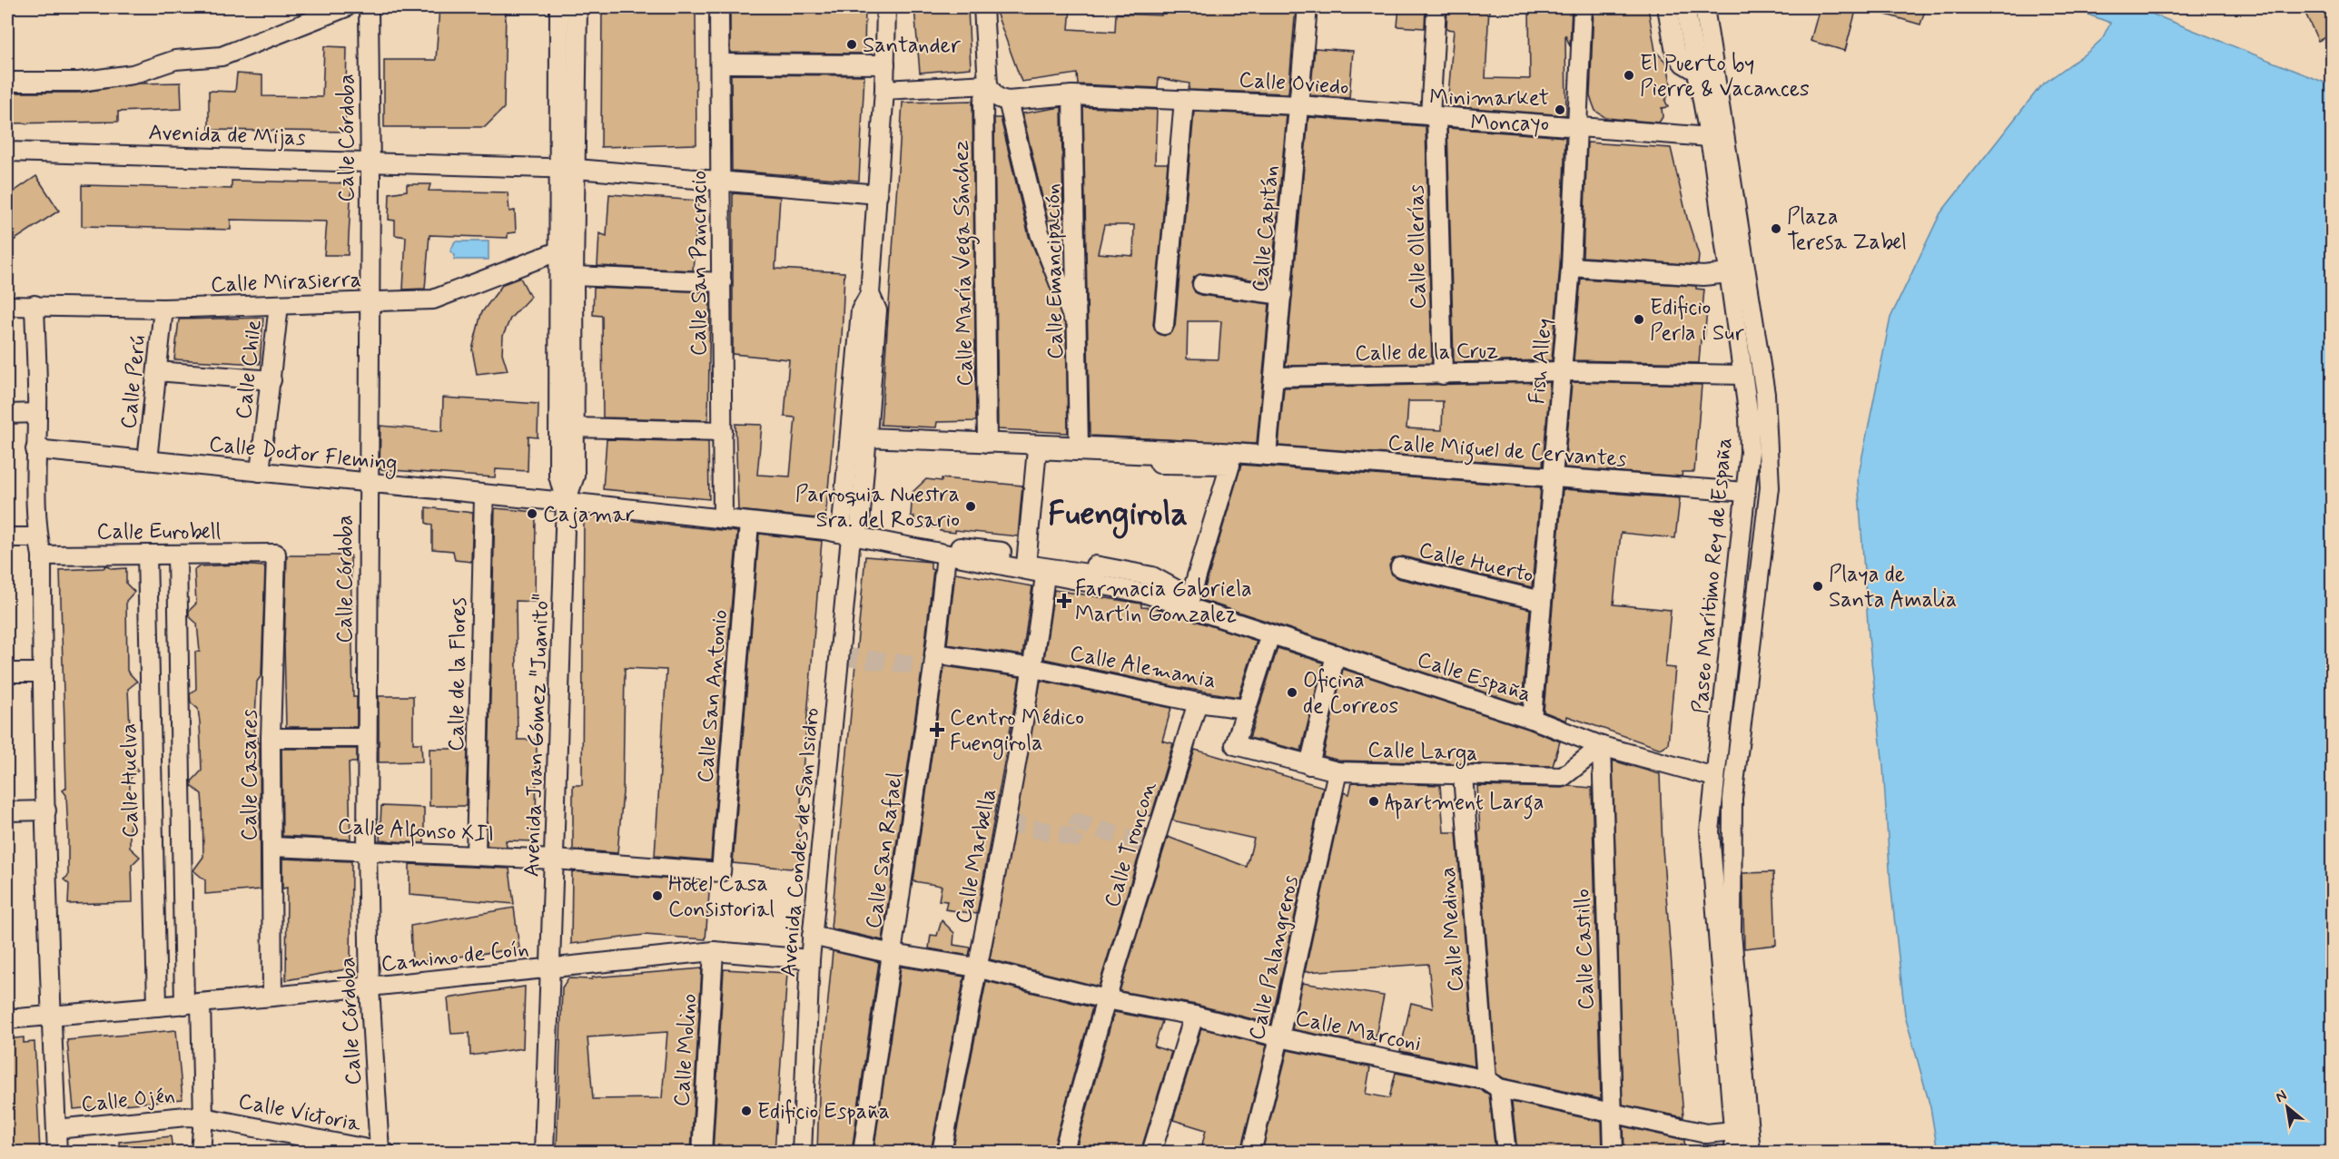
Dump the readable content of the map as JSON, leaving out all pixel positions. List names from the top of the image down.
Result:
{
  "streets": {
    "street": [
      "Calle Oviedo",
      "Avenida de Mijas",
      "Calle Córdoba",
      "Calle Capitán",
      "Calle Ollerías",
      "Calle San Pancracio",
      "Calle María Vega Sánchez",
      "Calle Emancipación",
      "Calle Mirasierra",
      "Calle de la Cruz",
      "Fish Alley",
      "Calle Chile",
      "Calle Perú",
      "Calle Miguel de Cervantes",
      "Calle Doctor Fleming",
      "Calle Eurobell",
      "Calle Huerto",
      "Paseo Marítimo Rey de España",
      "Calle Alemania",
      "Calle de la Flores",
      "Calle España",
      "Calle San Antonio",
      "Avenida Juan Gómez \"Juanito\"",
      "Calle Larga",
      "Calle Casares",
      "Calle Huelva",
      "Calle Alfonso XII",
      "Avenida Condes de San Isidro",
      "Calle Troncon",
      "Calle San Rafael",
      "Calle Marbella",
      "Calle Medina",
      "Calle Castillo",
      "Camino de Coín",
      "Calle Palangreros",
      "Calle Marconi",
      "Calle Molino",
      "Calle Ojén",
      "Calle Victoria"
    ]
  },
  "crossings": [
    ["Calle Oviedo", "Calle Capitán"],
    ["Calle Oviedo", "Calle Ollerías"],
    ["Calle Oviedo", "Calle Emancipación"],
    ["Calle Oviedo", "Fish Alley"],
    ["Calle Oviedo", "Paseo Marítimo Rey de España"],
    ["Avenida de Mijas", "Calle Córdoba"],
    ["Avenida de Mijas", "Calle San Pancracio"],
    ["Avenida de Mijas", "Avenida Juan Gómez \"Juanito\""],
    ["Avenida de Mijas", "Avenida Condes de San Isidro"],
    ["Calle Córdoba", "Calle Mirasierra"],
    ["Calle Córdoba", "Calle Doctor Fleming"],
    ["Calle Córdoba", "Calle Alfonso XII"],
    ["Calle Córdoba", "Camino de Coín"],
    ["Calle Córdoba", "Calle Victoria"],
    ["Calle Capitán", "Calle de la Cruz"],
    ["Calle Capitán", "Calle Miguel de Cervantes"],
    ["Calle Ollerías", "Calle de la Cruz"],
    ["Calle San Pancracio", "Calle Doctor Fleming"],
    ["Calle María Vega Sánchez", "Calle Miguel de Cervantes"],
    ["Calle Emancipación", "Calle Miguel de Cervantes"],
    ["Calle Mirasierra", "Calle Chile"],
    ["Calle Mirasierra", "Calle Perú"],
    ["Calle Mirasierra", "Avenida Juan Gómez \"Juanito\""],
    ["Calle de la Cruz", "Fish Alley"],
    ["Calle de la Cruz", "Paseo Marítimo Rey de España"],
    ["Fish Alley", "Calle Miguel de Cervantes"],
    ["Fish Alley", "Calle Huerto"],
    ["Fish Alley", "Calle España"],
    ["Calle Chile", "Calle Doctor Fleming"],
    ["Calle Perú", "Calle Doctor Fleming"],
    ["Calle Miguel de Cervantes", "Paseo Marítimo Rey de España"],
    ["Calle Miguel de Cervantes", "Avenida Condes de San Isidro"],
    ["Calle Doctor Fleming", "Calle de la Flores"],
    ["Calle Doctor Fleming", "Calle España"],
    ["Calle Doctor Fleming", "Calle San Antonio"],
    ["Calle Doctor Fleming", "Avenida Juan Gómez \"Juanito\""],
    ["Calle Doctor Fleming", "Avenida Condes de San Isidro"],
    ["Calle Doctor Fleming", "Calle San Rafael"],
    ["Calle Doctor Fleming", "Calle Marbella"],
    ["Calle Eurobell", "Calle Casares"],
    ["Calle Eurobell", "Calle Huelva"],
    ["Paseo Marítimo Rey de España", "Calle España"],
    ["Paseo Marítimo Rey de España", "Calle Marconi"],
    ["Calle Alemania", "Calle Larga"],
    ["Calle Alemania", "Calle Troncon"],
    ["Calle Alemania", "Calle San Rafael"],
    ["Calle Alemania", "Calle Marbella"],
    ["Calle de la Flores", "Calle Alfonso XII"],
    ["Calle España", "Calle Larga"],
    ["Calle España", "Calle Marbella"],
    ["Calle España", "Calle Castillo"],
    ["Calle San Antonio", "Calle Alfonso XII"],
    ["Avenida Juan Gómez \"Juanito\"", "Calle Alfonso XII"],
    ["Avenida Juan Gómez \"Juanito\"", "Camino de Coín"],
    ["Calle Larga", "Calle Medina"],
    ["Calle Larga", "Calle Castillo"],
    ["Calle Larga", "Calle Palangreros"],
    ["Calle Casares", "Calle Alfonso XII"],
    ["Calle Casares", "Camino de Coín"],
    ["Calle Huelva", "Camino de Coín"],
    ["Avenida Condes de San Isidro", "Camino de Coín"],
    ["Avenida Condes de San Isidro", "Calle Marconi"],
    ["Calle Troncon", "Calle Marconi"],
    ["Calle San Rafael", "Calle Marconi"],
    ["Calle Marbella", "Calle Marconi"],
    ["Calle Medina", "Calle Marconi"],
    ["Calle Castillo", "Calle Marconi"],
    ["Camino de Coín", "Calle Molino"],
    ["Calle Palangreros", "Calle Marconi"],
    ["Calle Ojén", "Calle Victoria"]
  ],
  "districts": ["Fuengirola"],
  "places": {
    "other": [
      "Santander",
      "El Puerto by Pierre & Vacances",
      "Minimarket Moncayo",
      "Plaza Teresa Zabel",
      "Edificio Perla i Sur",
      "Parroquia Nuestra Sra. del Rosario",
      "Cajamar",
      "Playa de Santa Amalia",
      "Oficina de Correos",
      "Apartment Larga",
      "Hotel Casa Consistorial",
      "Edificio España"
    ],
    "health": ["Farmacia Gabriela Martín Gonzalez", "Centro Médico Fuengirola"]
  },
  "north": "top left"
}
